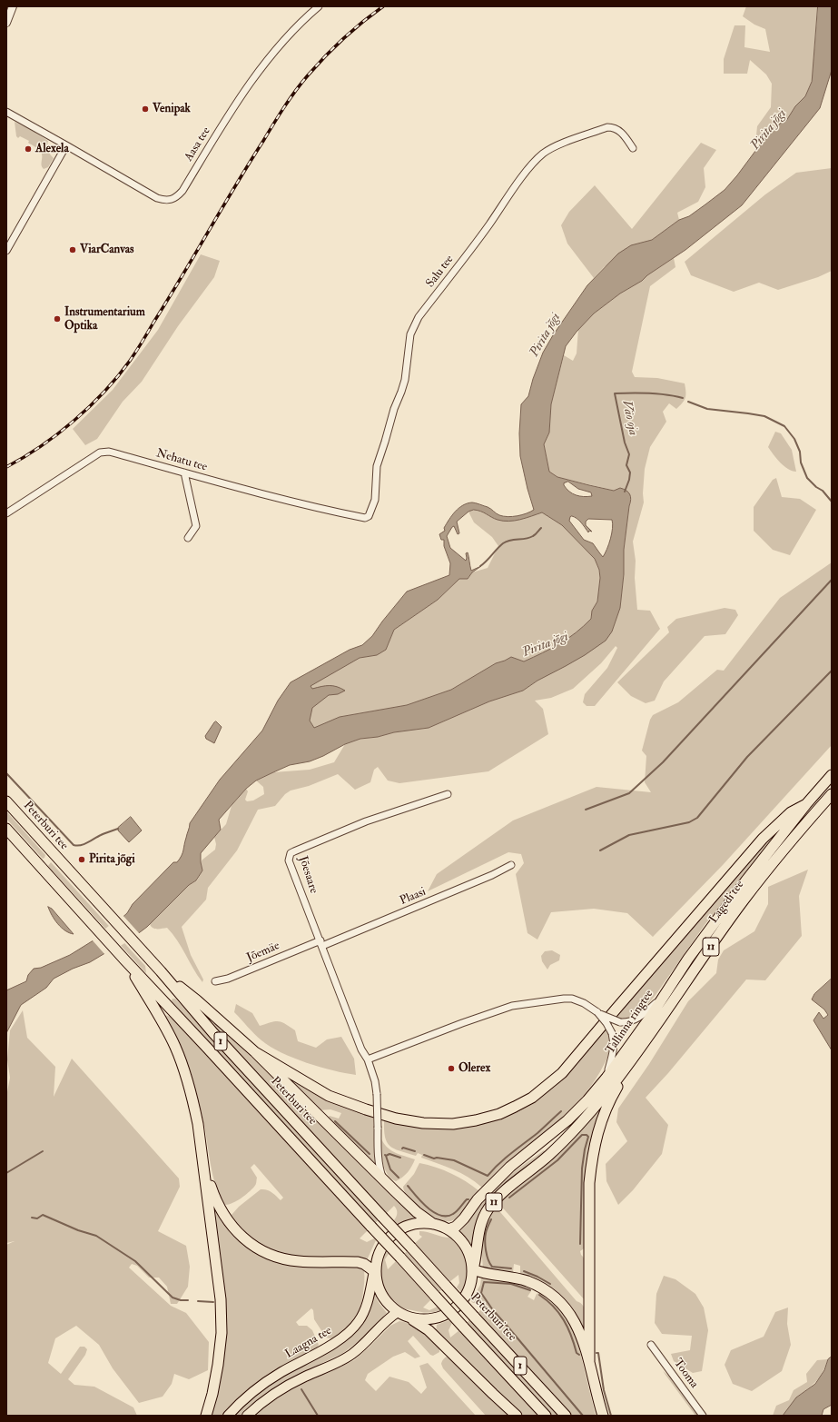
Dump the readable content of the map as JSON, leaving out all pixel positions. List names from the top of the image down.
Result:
{
  "streets": {
    "highway": [
      "Peterburi tee",
      "Lagedi tee",
      "11",
      "Tallinna ringtee",
      "1"
    ],
    "main road": ["Laagna tee"],
    "street": [
      "Aasa tee",
      "Salu tee",
      "Nehatu tee",
      "Jõesaare",
      "Plaasi",
      "Jõemäe",
      "Tooma"
    ]
  },
  "crossings": [
    ["Salu tee", "Nehatu tee"],
    ["Jõesaare", "Plaasi"],
    ["Jõesaare", "Jõemäe"],
    ["Plaasi", "Jõemäe"],
    ["Lagedi tee", "Tallinna ringtee"],
    ["11", "Tallinna ringtee"],
    ["Tallinna ringtee", "Laagna tee"]
  ],
  "water": ["Pirita jõgi", "Väo oja"],
  "places": [
    "Venipak",
    "Alexela",
    "ViarCanvas",
    "Instrumentarium Optika",
    "Pirita jõgi",
    "Olerex"
  ]
}
